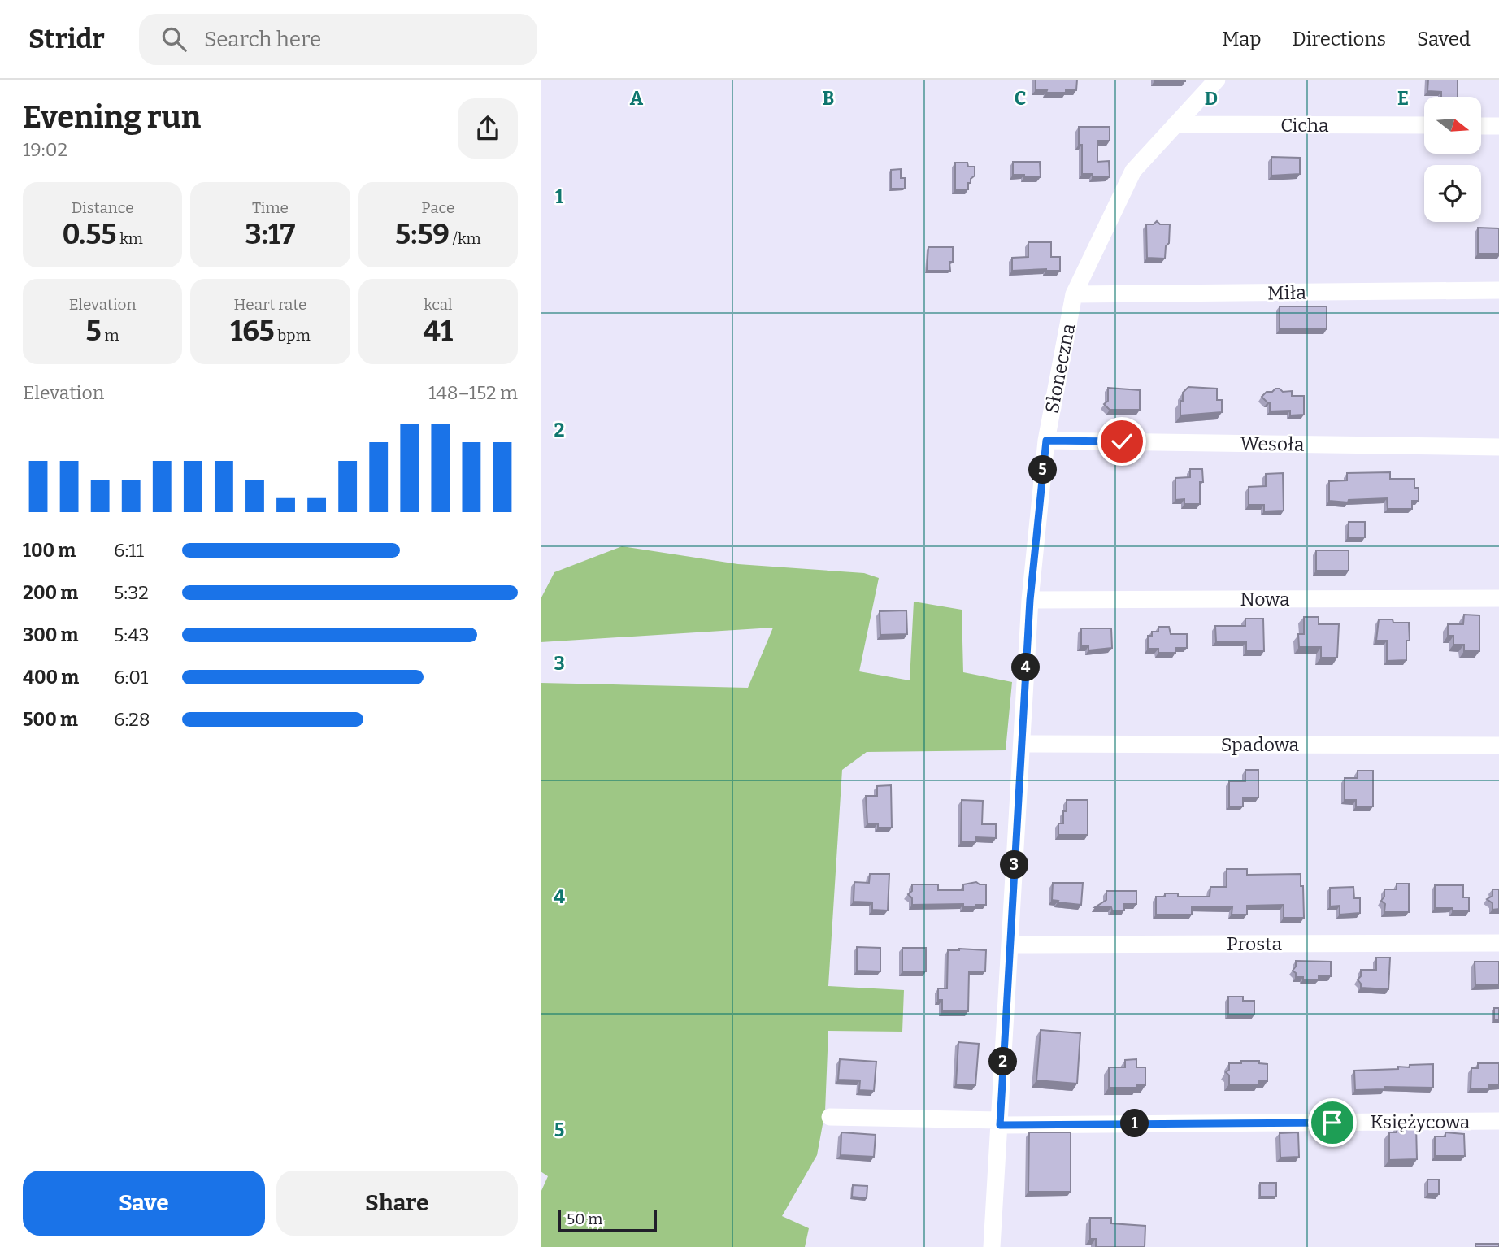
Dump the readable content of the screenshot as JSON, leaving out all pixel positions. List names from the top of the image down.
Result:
{
  "streets": {
    "street": [
      "Cicha",
      "Miła",
      "Słoneczna",
      "Wesoła",
      "Nowa",
      "Spadowa",
      "Prosta",
      "Księżycowa"
    ]
  },
  "crossings": [
    ["Cicha", "Słoneczna"],
    ["Miła", "Słoneczna"],
    ["Słoneczna", "Wesoła"],
    ["Słoneczna", "Nowa"],
    ["Słoneczna", "Spadowa"],
    ["Słoneczna", "Prosta"],
    ["Słoneczna", "Księżycowa"]
  ],
  "scale_bar": "50 m",
  "north": "right",
  "page": {
    "header": "Stridr",
    "search": "Search here",
    "nav": ["Map", "Directions", "Saved"],
    "heading": ["Evening run", "19:02"],
    "stats": [
      ["Distance", "0.55 km"],
      ["Time", "3:17"],
      ["Pace", "5:59 /km"],
      ["Elevation", "5 m"],
      ["Heart rate", "165 bpm"],
      ["kcal", "41"]
    ],
    "chart": ["Elevation", "148–152 m"],
    "pins": [
      "5",
      "4",
      "3",
      "2",
      "1"
    ],
    "list": [
      {
        "name": "100 m",
        "note": "6:11"
      },
      {
        "name": "200 m",
        "note": "5:32"
      },
      {
        "name": "300 m",
        "note": "5:43"
      },
      {
        "name": "400 m",
        "note": "6:01"
      },
      {
        "name": "500 m",
        "note": "6:28"
      }
    ],
    "buttons": ["Save", "Share"],
    "scale": "50 m"
  },
  "grid": {
    "columns": [
      "A",
      "B",
      "C",
      "D",
      "E"
    ],
    "rows": [
      "1",
      "2",
      "3",
      "4",
      "5"
    ]
  }
}
